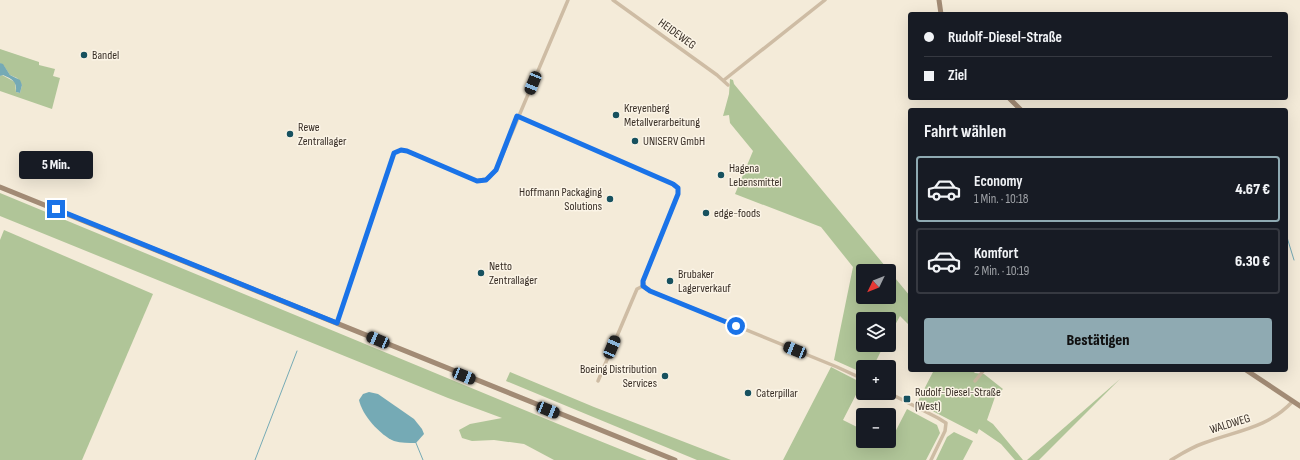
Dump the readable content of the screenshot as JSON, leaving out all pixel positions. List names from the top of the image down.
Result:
{
  "streets": {
    "street": ["HEIDEWEG", "WALDWEG"]
  },
  "places": {
    "other": [
      "Bandel",
      "Kreyenberg Metallverarbeitung",
      "Rewe Zentrallager",
      "UNISERV GmbH",
      "Hagena Lebensmittel",
      "Hoffmann Packaging Solutions",
      "edge-foods",
      "Netto Zentrallager",
      "Brubaker Lagerverkauf",
      "Boeing Distribution Services",
      "Caterpillar"
    ],
    "transit": ["Rudolf-Diesel-Straße (West)"]
  },
  "north": "bottom left",
  "page": {
    "banner": ["Rudolf-Diesel-Straße", "Ziel"],
    "heading": "Fahrt wählen",
    "bubble": "5 Min.",
    "list": [
      {
        "name": "Economy",
        "note": "1 Min. · 10:18",
        "value": "4.67 €"
      },
      {
        "name": "Komfort",
        "note": "2 Min. · 10:19",
        "value": "6.30 €"
      }
    ],
    "map_buttons": ["+", "−"],
    "buttons": "Bestätigen"
  }
}
